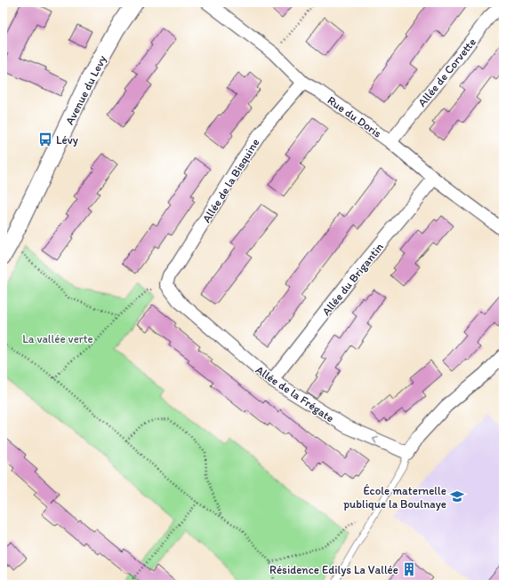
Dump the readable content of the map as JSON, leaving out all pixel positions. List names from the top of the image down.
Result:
{
  "streets": {
    "street": [
      "Allée de Corvette",
      "Avenue du Levy",
      "Rue du Doris",
      "Allée de la Bisquine",
      "Allée du Brigantin",
      "Allée de la Frégate"
    ]
  },
  "crossings": [
    ["Allée de Corvette", "Rue du Doris"],
    ["Rue du Doris", "Allée de la Bisquine"],
    ["Rue du Doris", "Allée du Brigantin"],
    ["Allée de la Bisquine", "Allée de la Frégate"],
    ["Allée du Brigantin", "Allée de la Frégate"]
  ],
  "one_way": ["Allée de la Frégate"],
  "parks": ["La vallée verte"],
  "places": {
    "bus stop": ["Lévy"],
    "school or university": ["École maternelle publique la Boulnaye"],
    "building": ["Résidence Edilys La Vallée"]
  }
}
